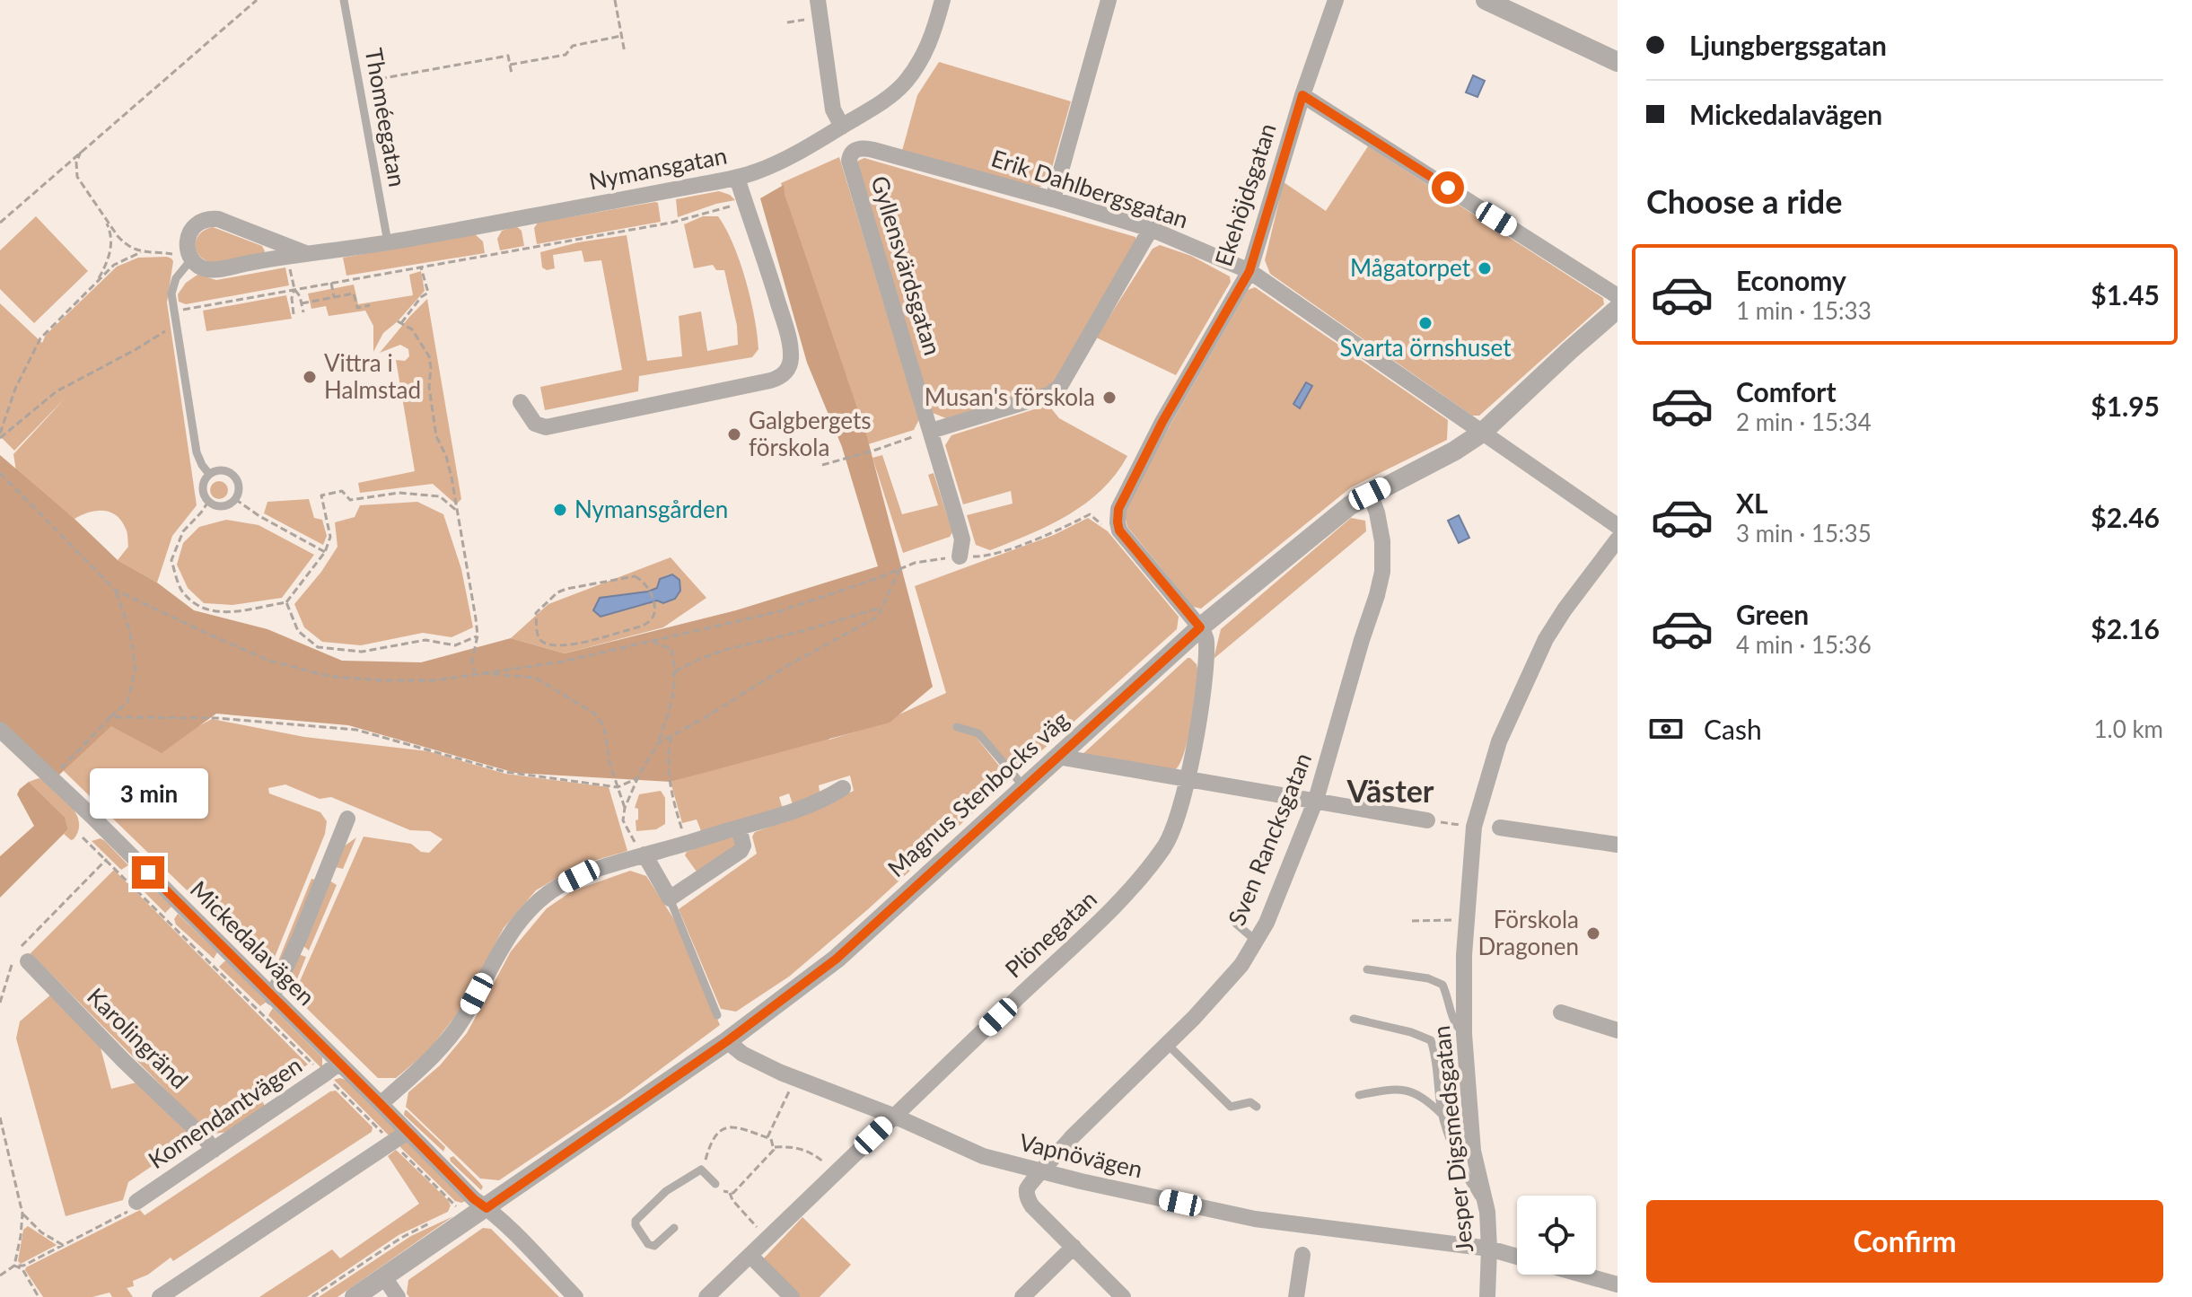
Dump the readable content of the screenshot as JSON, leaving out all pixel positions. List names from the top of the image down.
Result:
{
  "streets": {
    "street": [
      "Nymansgatan",
      "Erik Dahlbergsgatan",
      "Ekehöjdsgatan",
      "Gyllensvärdsgatan",
      "Magnus Stenbocks väg",
      "Sven Rancksgatan",
      "Plönegatan",
      "Mickedalavägen",
      "Karolingränd",
      "Komendantvägen",
      "Jesper Digsmedsgatan",
      "Vapnövägen"
    ],
    "lane": ["Thoméegatan"]
  },
  "crossings": [
    ["Thoméegatan", "Nymansgatan"],
    ["Erik Dahlbergsgatan", "Ekehöjdsgatan"],
    ["Erik Dahlbergsgatan", "Gyllensvärdsgatan"],
    ["Erik Dahlbergsgatan", "Magnus Stenbocks väg"],
    ["Ekehöjdsgatan", "Magnus Stenbocks väg"],
    ["Ekehöjdsgatan", "Plönegatan"],
    ["Magnus Stenbocks väg", "Sven Rancksgatan"],
    ["Magnus Stenbocks väg", "Plönegatan"],
    ["Magnus Stenbocks väg", "Mickedalavägen"],
    ["Magnus Stenbocks väg", "Vapnövägen"],
    ["Sven Rancksgatan", "Vapnövägen"],
    ["Plönegatan", "Vapnövägen"],
    ["Mickedalavägen", "Komendantvägen"],
    ["Karolingränd", "Komendantvägen"],
    ["Jesper Digsmedsgatan", "Vapnövägen"]
  ],
  "districts": ["Väster"],
  "places": [
    "Mågatorpet",
    "Svarta örnshuset",
    "Vittra i Halmstad",
    "Musan's förskola",
    "Galgbergets förskola",
    "Nymansgården",
    "Förskola Dragonen"
  ],
  "page": {
    "banner": ["Ljungbergsgatan", "Mickedalavägen"],
    "heading": "Choose a ride",
    "list": [
      {
        "name": "Economy",
        "note": "1 min · 15:33",
        "value": "$1.45"
      },
      {
        "name": "Comfort",
        "note": "2 min · 15:34",
        "value": "$1.95"
      },
      {
        "name": "XL",
        "note": "3 min · 15:35",
        "value": "$2.46"
      },
      {
        "name": "Green",
        "note": "4 min · 15:36",
        "value": "$2.16"
      }
    ],
    "pay": ["Cash", "1.0 km"],
    "bubble": "3 min",
    "buttons": "Confirm"
  }
}
